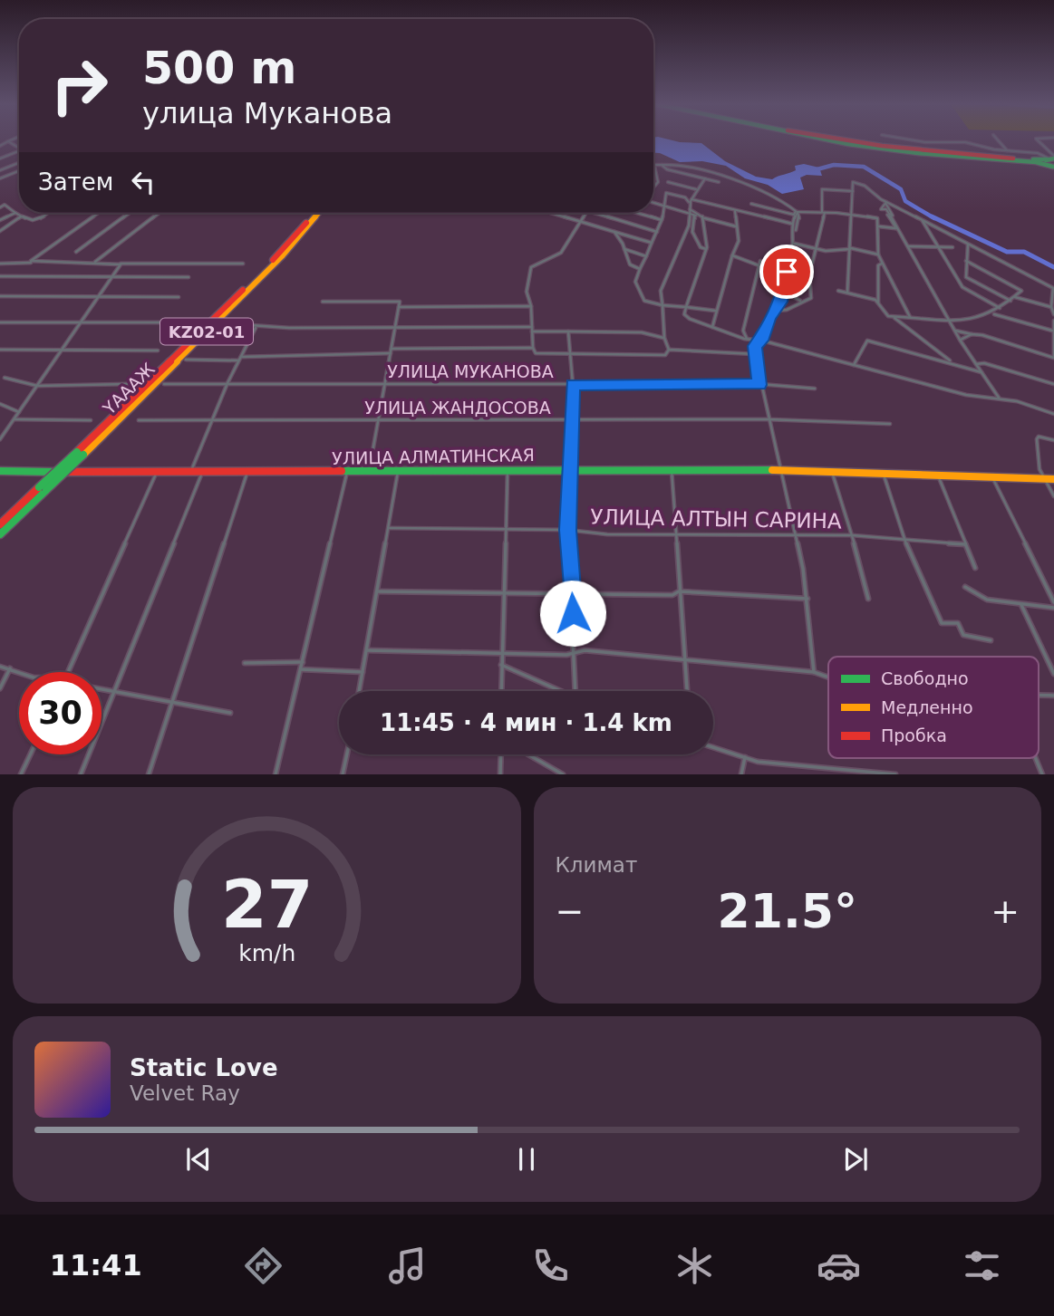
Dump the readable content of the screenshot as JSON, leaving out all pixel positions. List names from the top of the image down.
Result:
{
  "streets": {
    "main road": ["KZ02-01", "ҮАААЖ", "УЛИЦА АЛМАТИНСКАЯ"],
    "street": ["УЛИЦА МУКАНОВА", "УЛИЦА ЖАНДОСОВА", "УЛИЦА АЛТЫН САРИНА"]
  },
  "legend": ["Свободно", "Медленно", "Пробка"],
  "page": {
    "turn": ["500 m", "улица Муканова"],
    "then": "Затем",
    "limit": "30",
    "trip": "11:45 · 4 мин · 1.4 km",
    "tile": "Климат",
    "heat": ["−", "21.5°", "+"],
    "song": ["Static Love", "Velvet Ray"],
    "tabs": "11:41",
    "gauge": ["27", "km/h"]
  }
}
